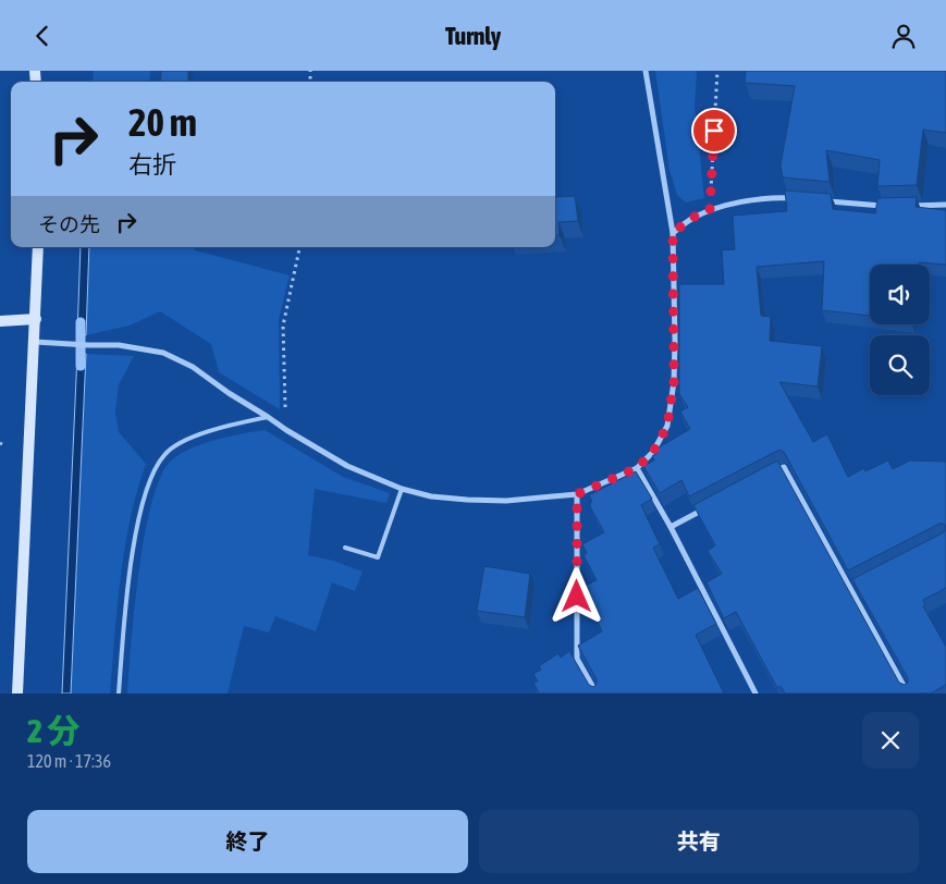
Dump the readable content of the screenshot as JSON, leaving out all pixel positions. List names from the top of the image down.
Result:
{
  "page": {
    "header": "Turnly",
    "turn": ["20 m", "右折"],
    "then": "その先",
    "heading": ["2 分", "120 m · 17:36"],
    "buttons": ["終了", "共有"]
  }
}
